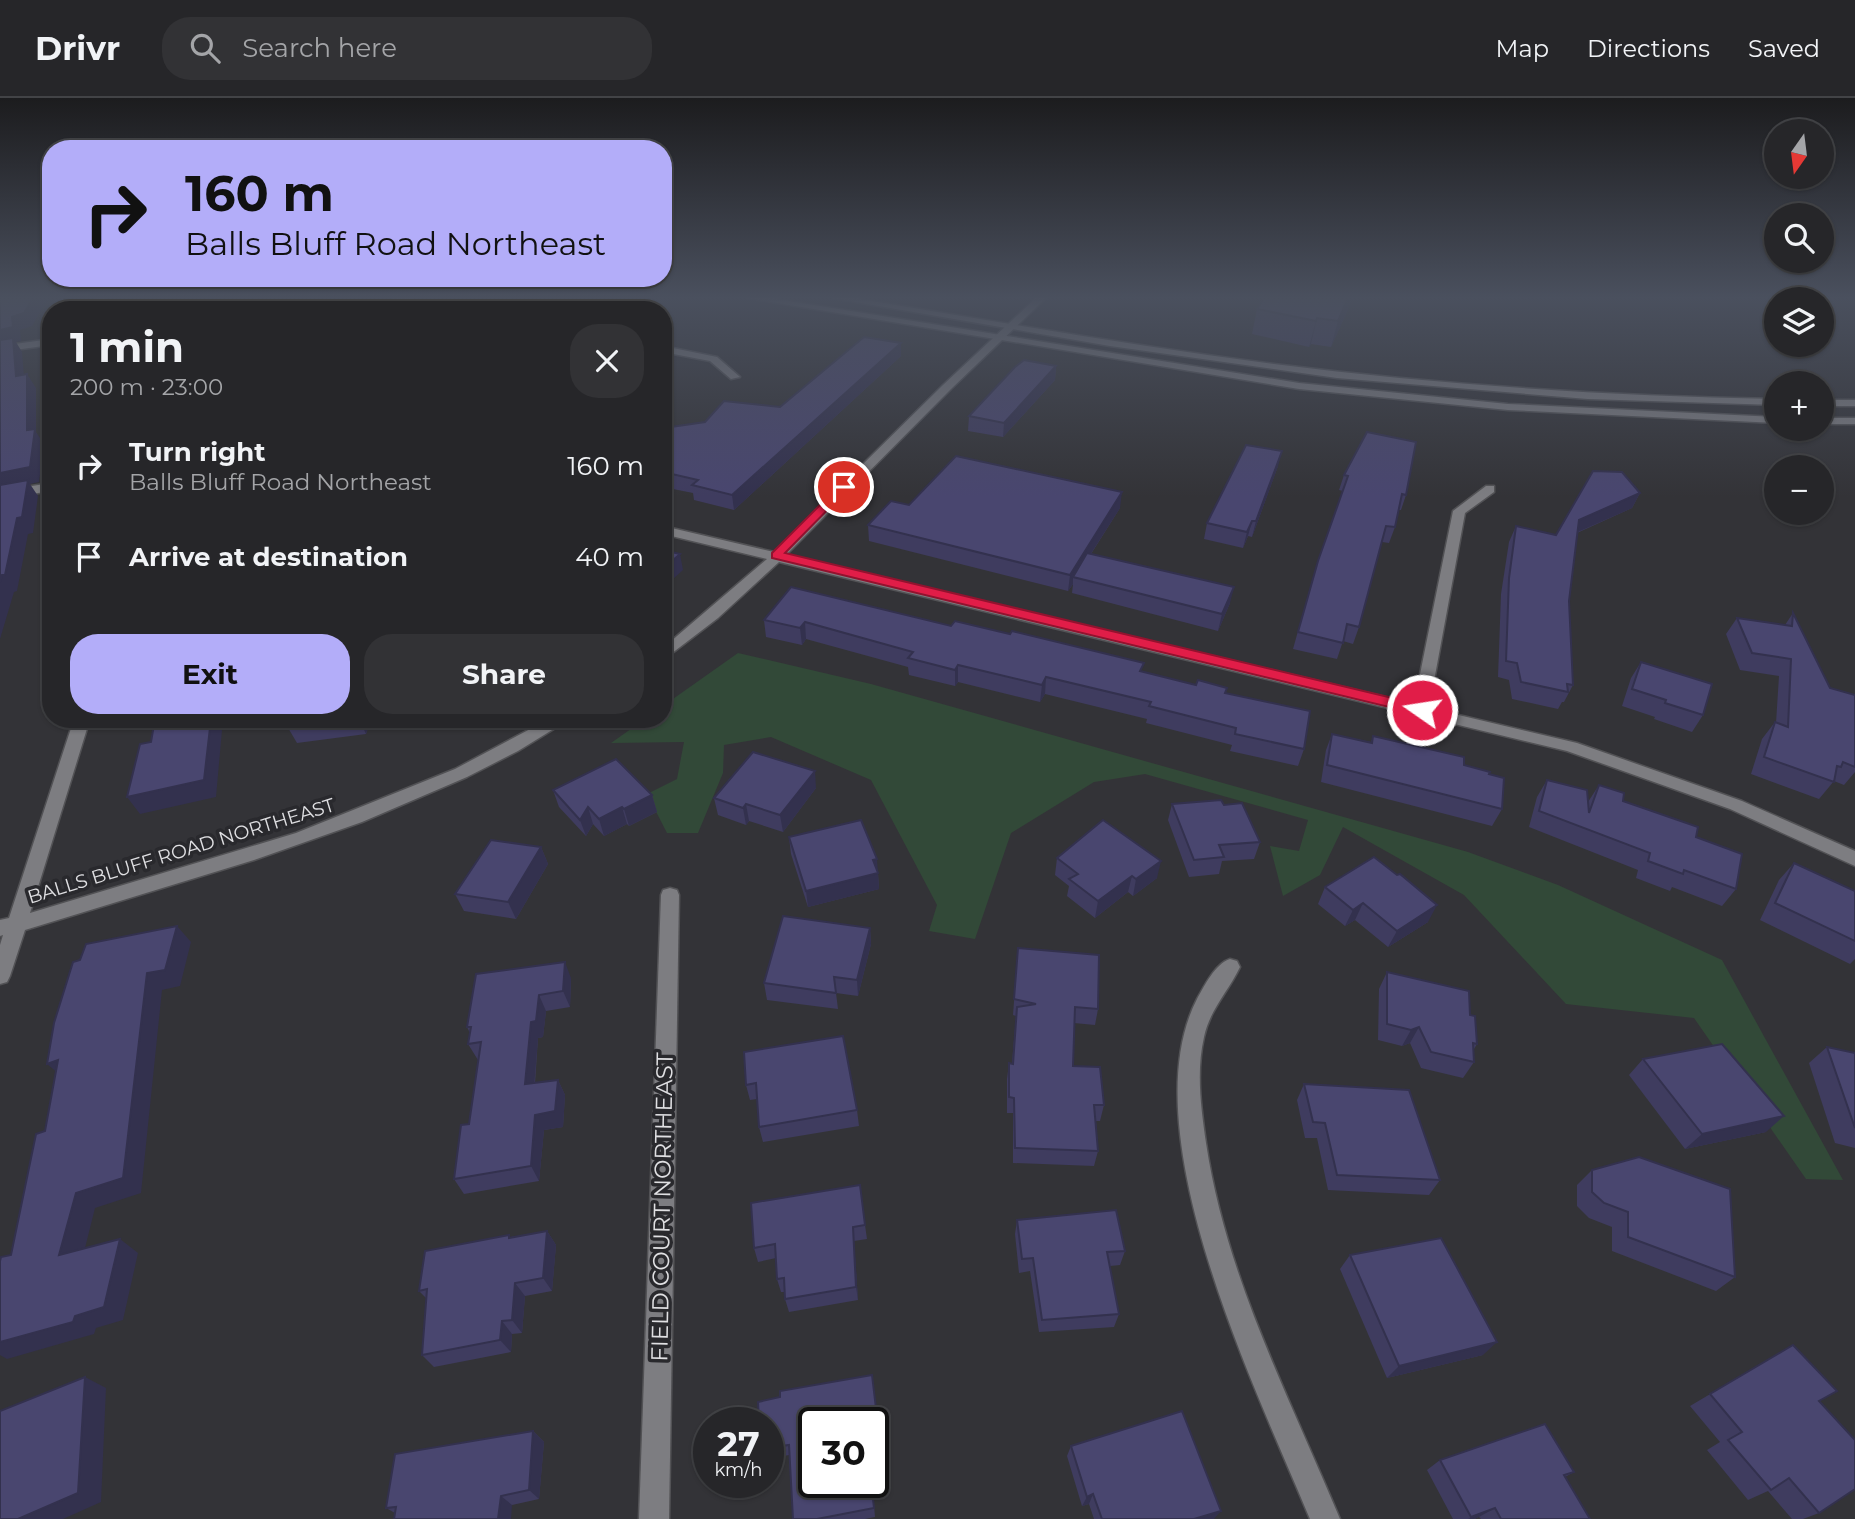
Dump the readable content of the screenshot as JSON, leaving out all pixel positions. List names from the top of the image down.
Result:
{
  "streets": {
    "street": ["BALLS BLUFF ROAD NORTHEAST", "FIELD COURT NORTHEAST"]
  },
  "north": "bottom",
  "page": {
    "header": "Drivr",
    "search": "Search here",
    "nav": ["Map", "Directions", "Saved"],
    "map_buttons": ["+", "−"],
    "turn": ["160 m", "Balls Bluff Road Northeast"],
    "heading": ["1 min", "200 m · 23:00"],
    "list": [
      {
        "name": "Turn right",
        "note": "Balls Bluff Road Northeast",
        "value": "160 m"
      },
      {
        "name": "Arrive at destination",
        "value": "40 m"
      }
    ],
    "buttons": ["Exit", "Share"],
    "speed": "27 km/h",
    "limit": "30"
  }
}
